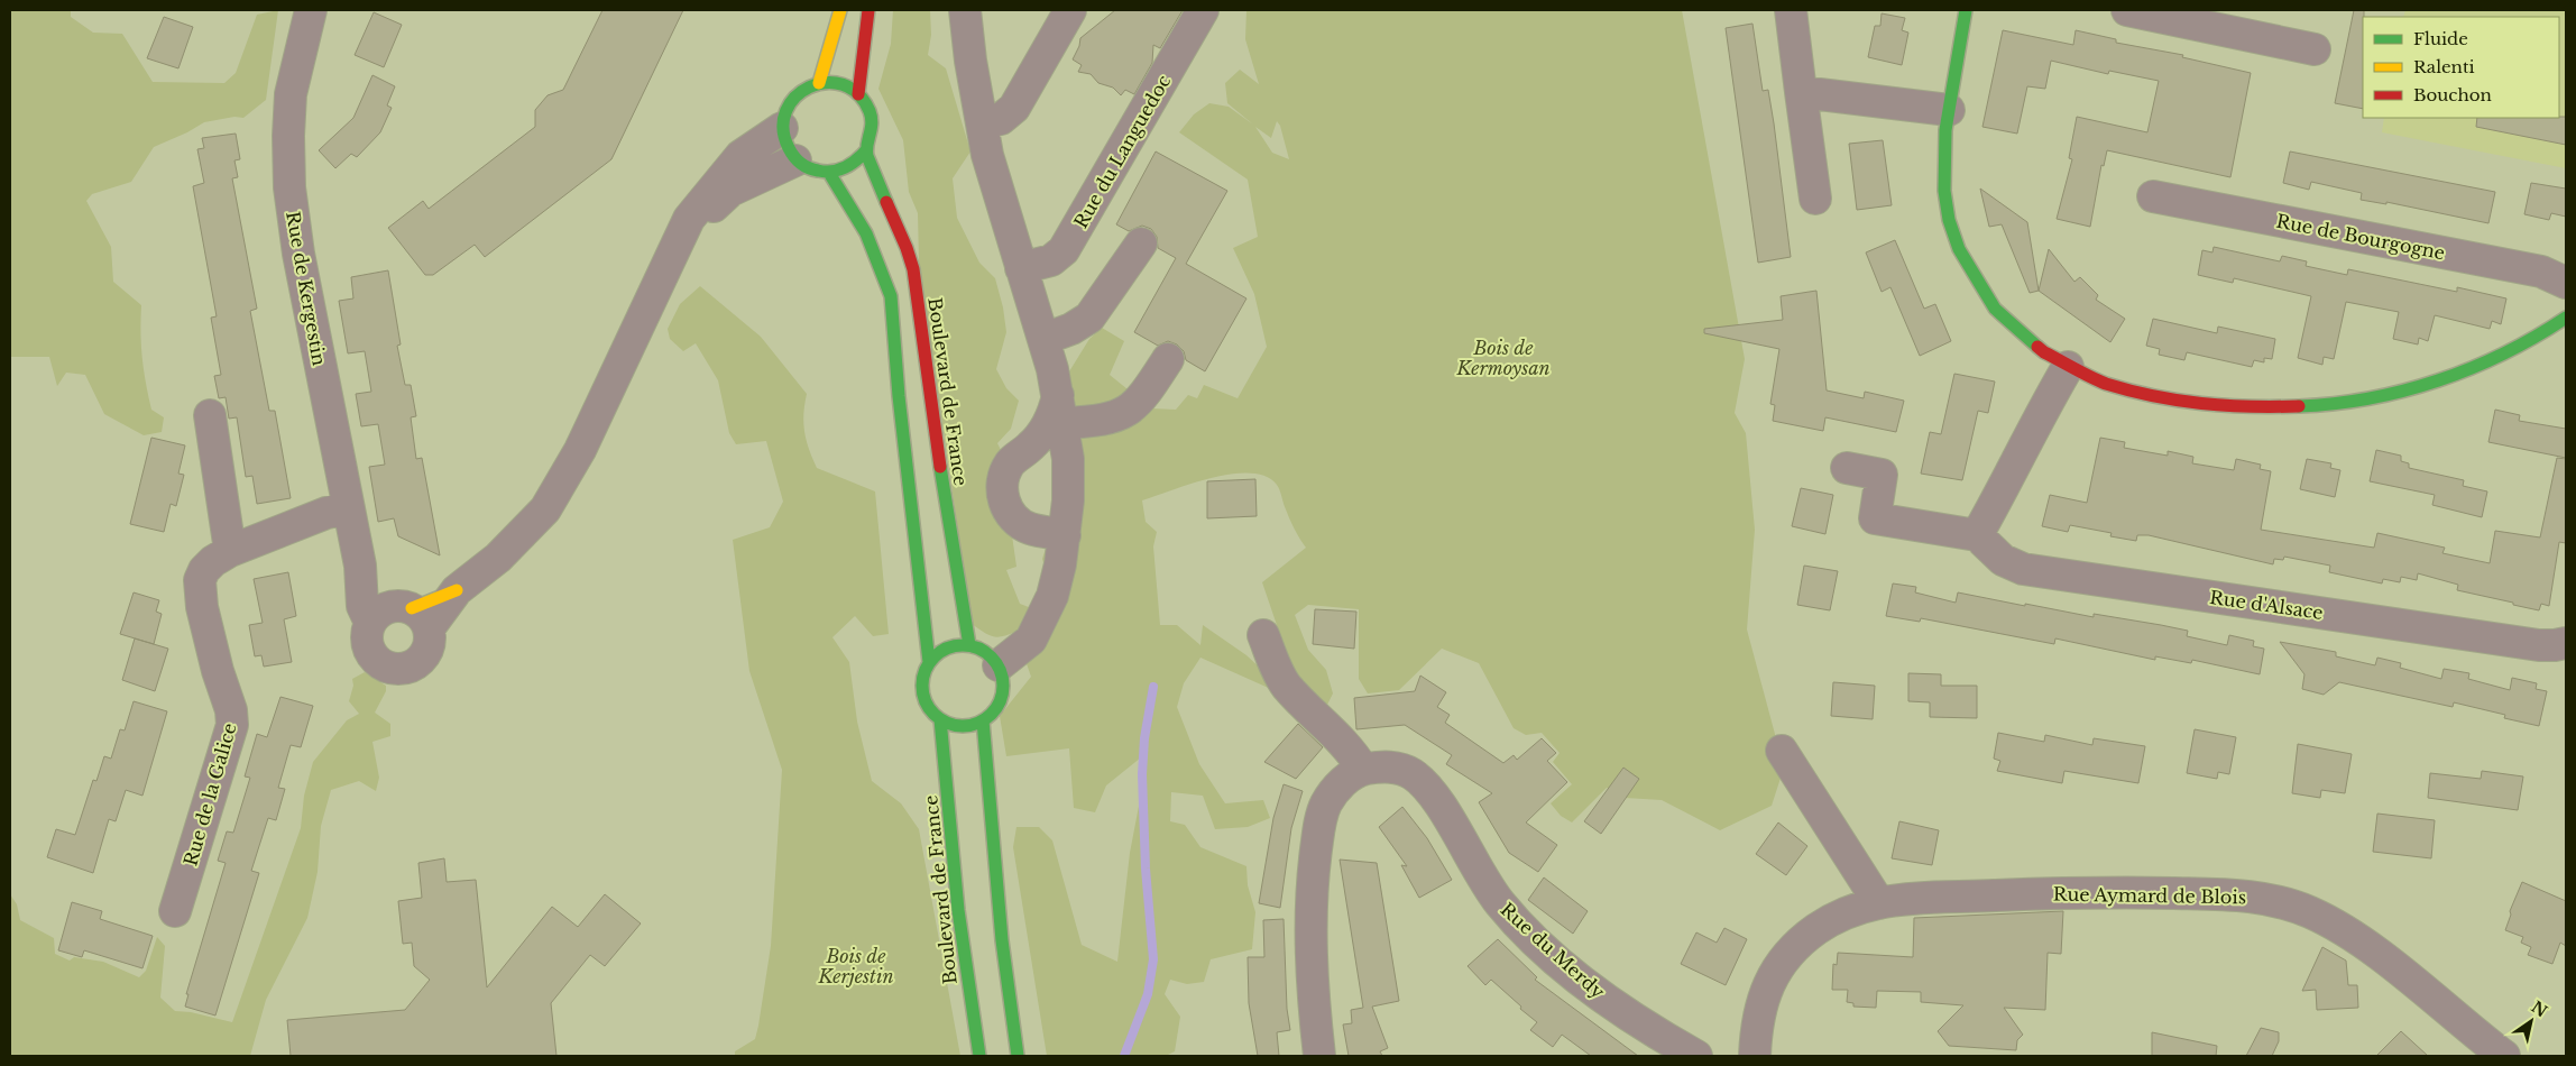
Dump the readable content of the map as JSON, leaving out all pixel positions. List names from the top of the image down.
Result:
{
  "streets": {
    "main road": ["Boulevard de France"],
    "street": [
      "Rue du Languedoc",
      "Rue de Bourgogne",
      "Rue de Kergestin",
      "Rue d'Alsace",
      "Rue de la Galice",
      "Rue Aymard de Blois",
      "Rue du Merdy"
    ]
  },
  "crossings": [
    ["Rue de Kergestin", "Rue de la Galice"]
  ],
  "parks": ["Bois de Kermoysan", "Bois de Kerjestin"],
  "legend": ["Fluide", "Ralenti", "Bouchon"],
  "north": "top right"
}
